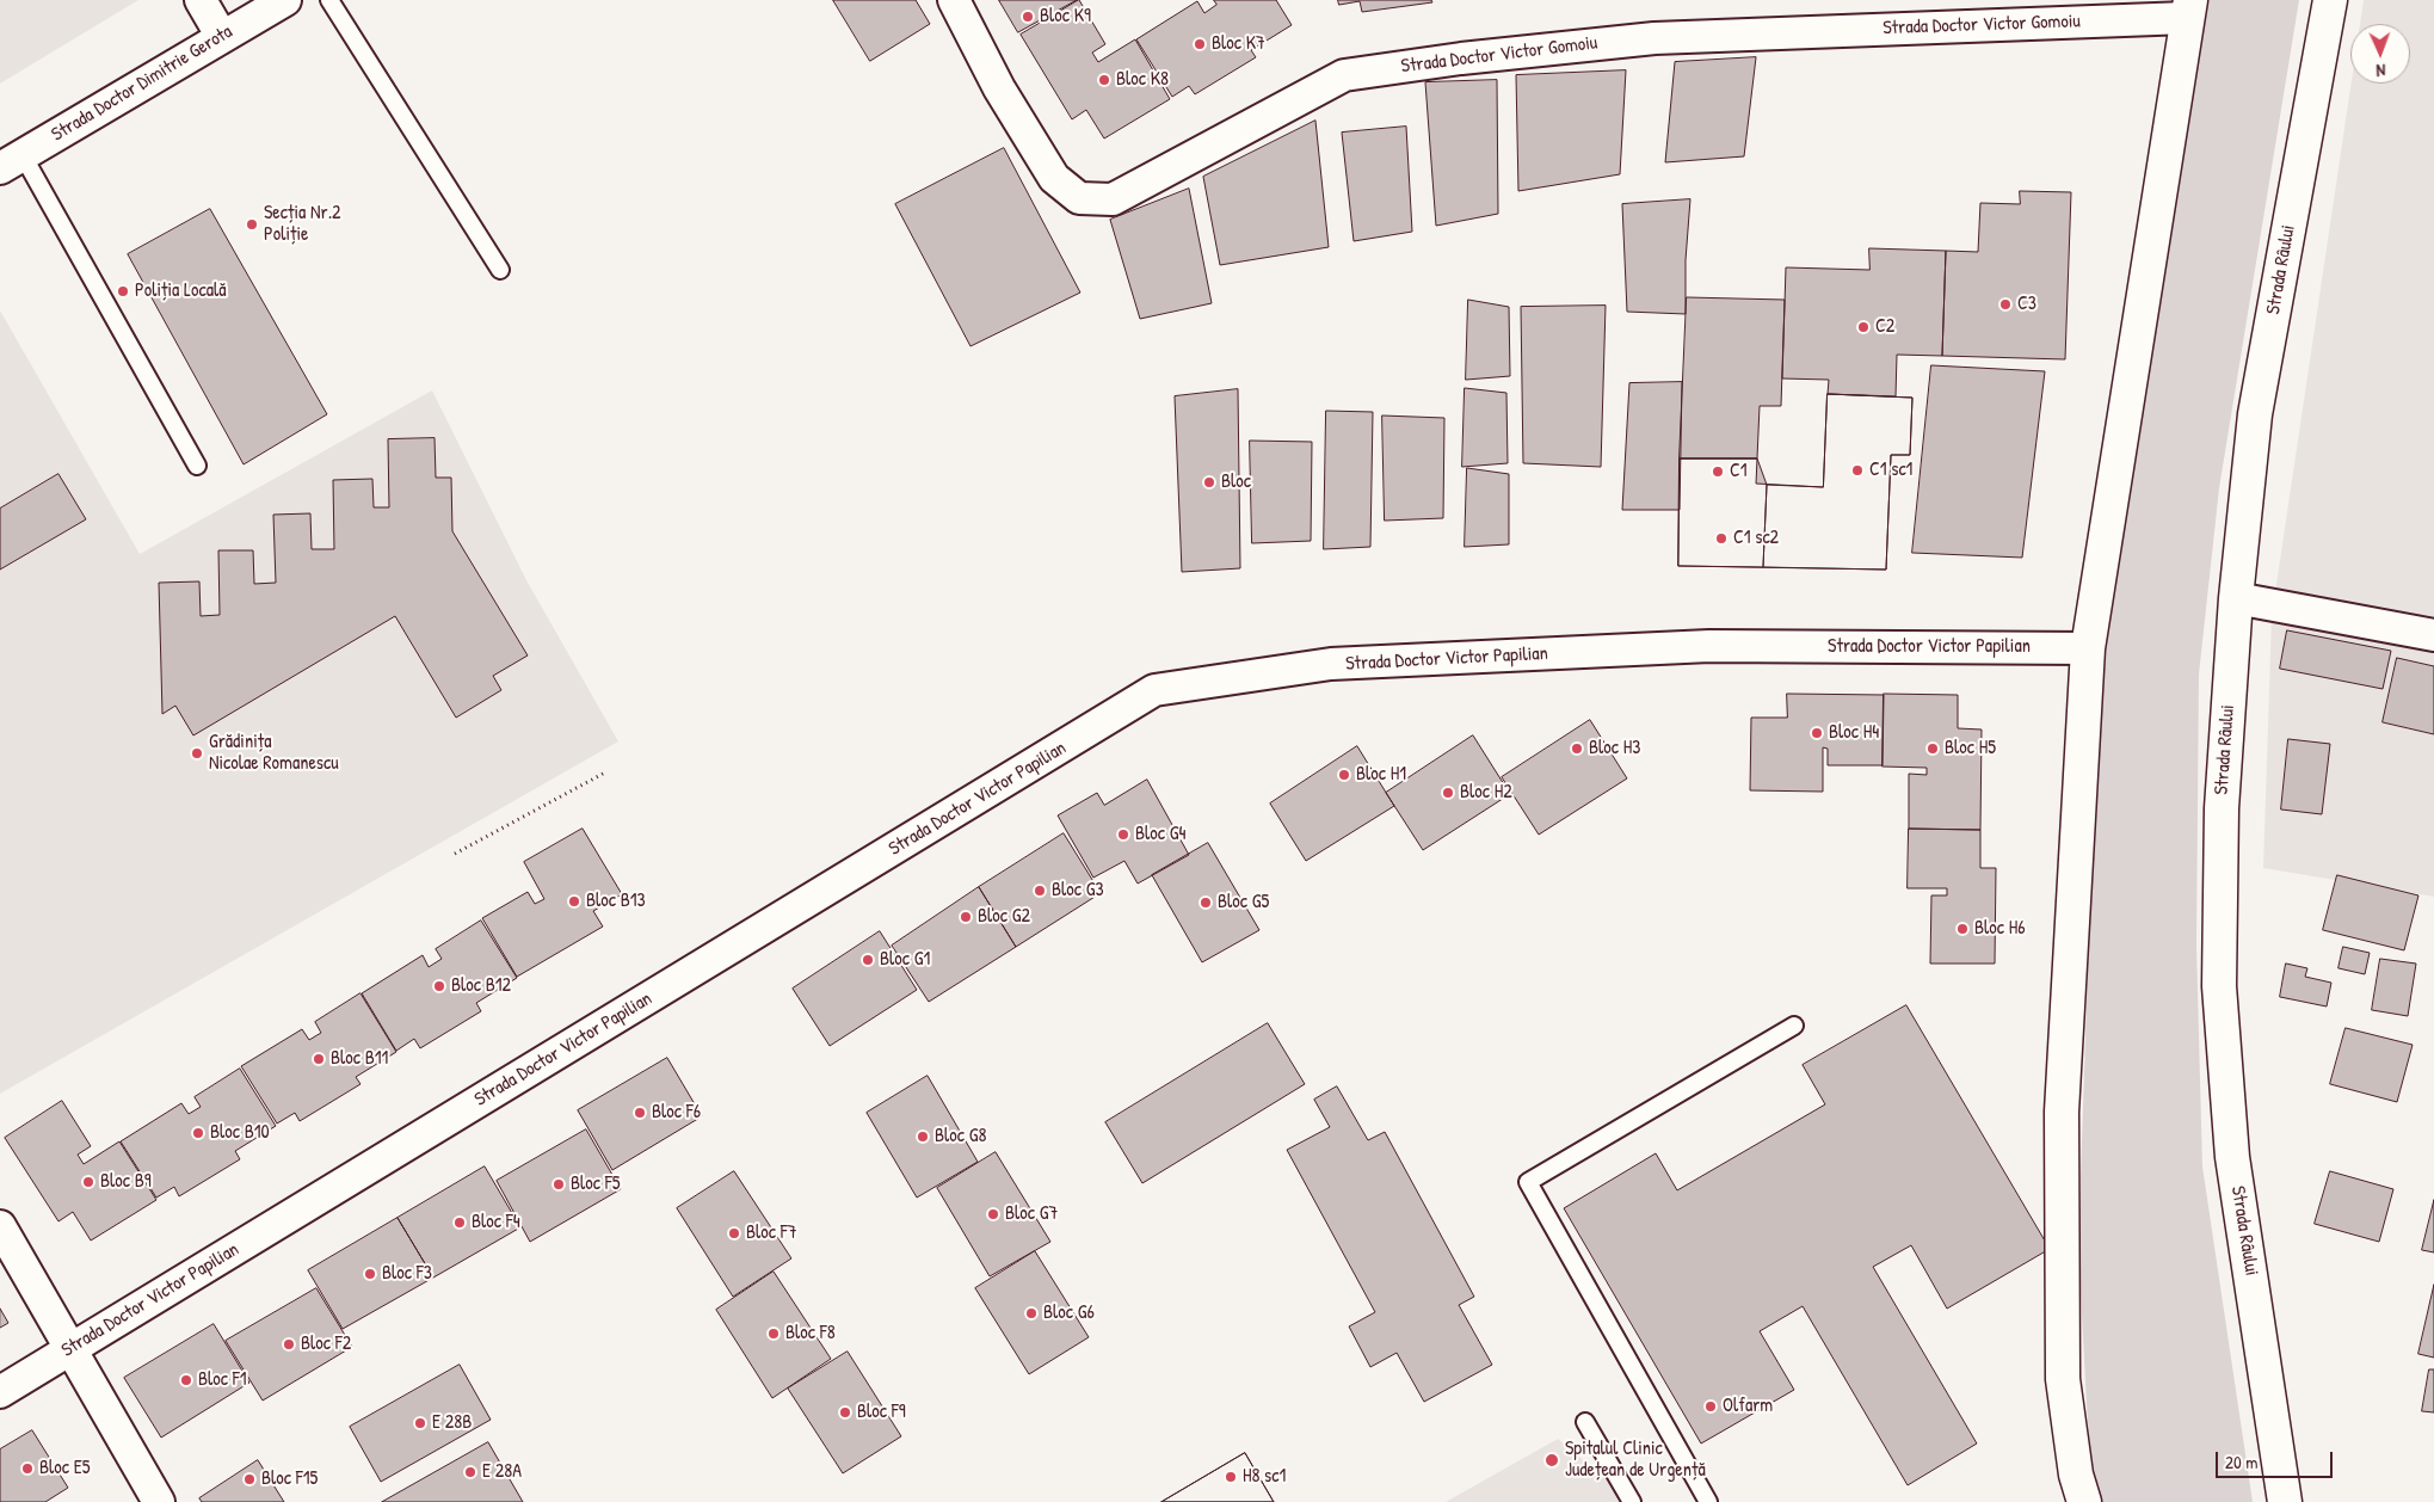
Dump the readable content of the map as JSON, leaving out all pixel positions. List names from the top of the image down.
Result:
{
  "streets": {
    "main road": ["Strada Râului"],
    "street": ["Strada Doctor Victor Gomoiu", "Strada Doctor Dimitrie Gerota", "Strada Doctor Victor Papilian"]
  },
  "places": [
    "Bloc K9",
    "Bloc K7",
    "Bloc K8",
    "Secția Nr.2 Poliție",
    "Poliția Locală",
    "C3",
    "C2",
    "C1 sc1",
    "C1",
    "Bloc",
    "C1 sc2",
    "Bloc H4",
    "Bloc H3",
    "Bloc H5",
    "Grădinița Nicolae Romanescu",
    "Bloc H1",
    "Bloc H2",
    "Bloc G4",
    "Bloc G3",
    "Bloc B13",
    "Bloc G5",
    "Bloc G2",
    "Bloc H6",
    "Bloc G1",
    "Bloc B12",
    "Bloc B11",
    "Bloc F6",
    "Bloc B10",
    "Bloc G8",
    "Bloc B9",
    "Bloc F5",
    "Bloc G7",
    "Bloc F4",
    "Bloc F7",
    "Bloc F3",
    "Bloc G6",
    "Bloc F8",
    "Bloc F2",
    "Bloc F1",
    "Olfarm",
    "Bloc F9",
    "E 28B",
    "Spitalul Clinic Județean de Urgență",
    "Bloc E5",
    "E 28A",
    "H8 sc1",
    "Bloc F15"
  ],
  "scale_bar": "20 m",
  "north": "bottom"
}
